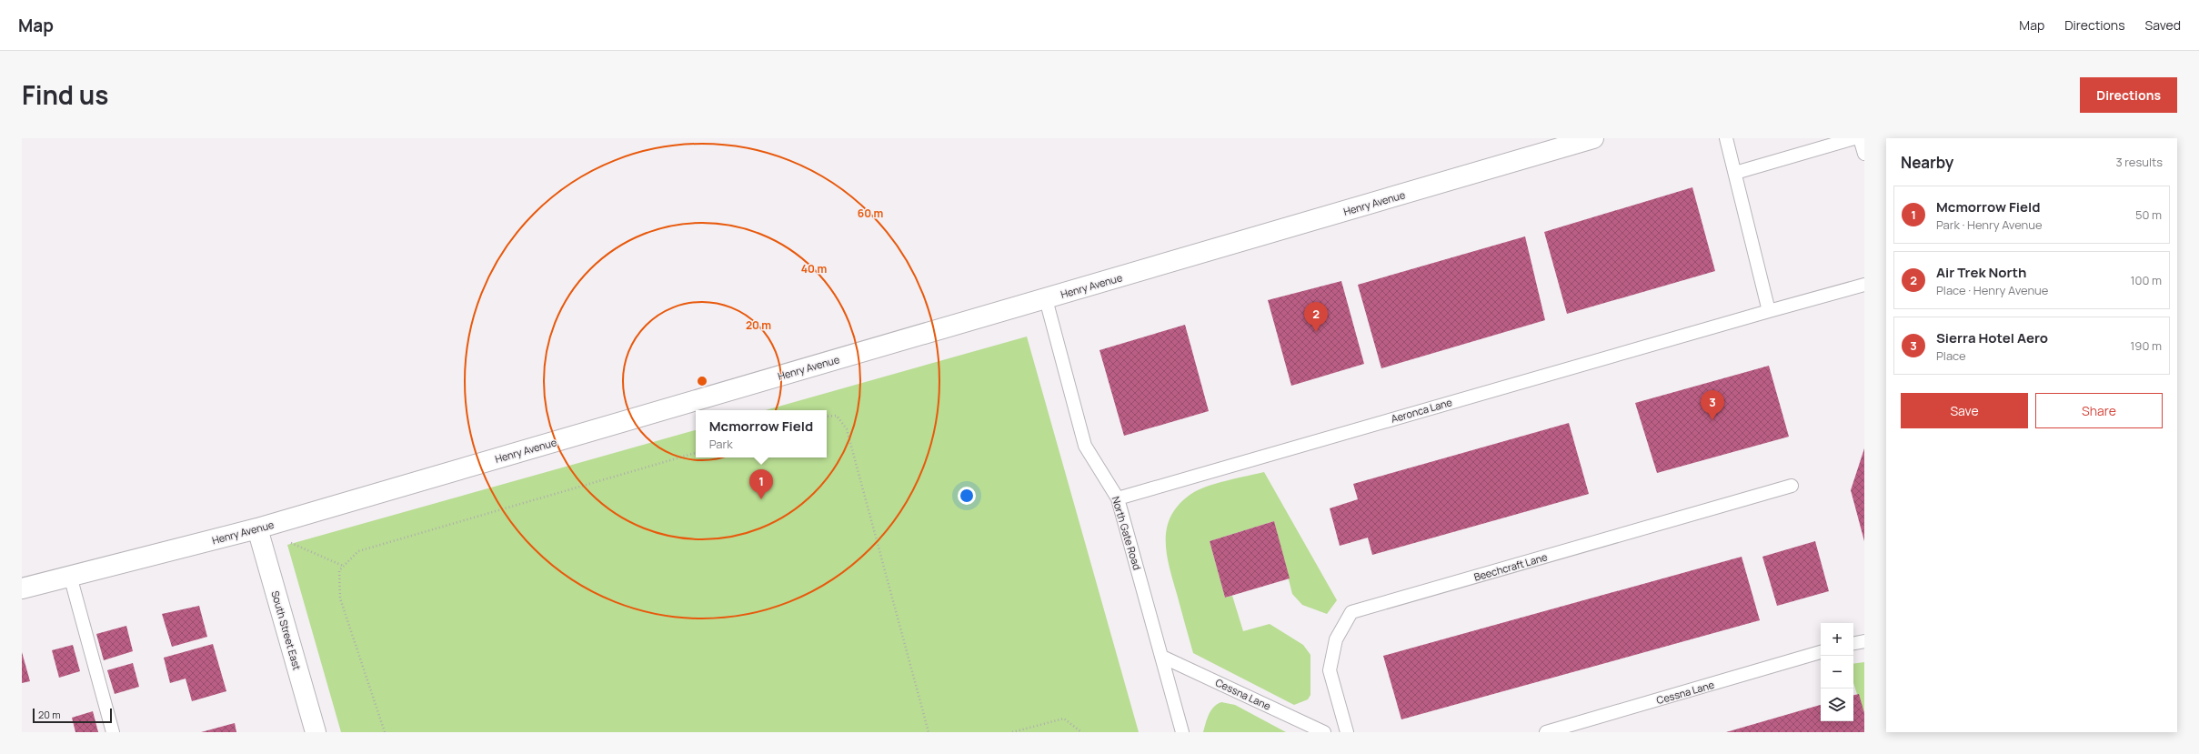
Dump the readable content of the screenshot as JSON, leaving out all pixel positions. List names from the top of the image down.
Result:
{
  "streets": {
    "street": ["Henry Avenue", "South Street East"],
    "lane": [
      "Aeronca Lane",
      "North Gate Road",
      "Beechcraft Lane",
      "Cessna Lane"
    ]
  },
  "crossings": [
    ["Henry Avenue", "North Gate Road"],
    ["Henry Avenue", "South Street East"],
    ["Aeronca Lane", "North Gate Road"],
    ["North Gate Road", "Cessna Lane"]
  ],
  "scale_bar": "20 m",
  "page": {
    "header": "Map",
    "nav": ["Map", "Directions", "Saved"],
    "title": "Find us",
    "buttons": [
      "Directions",
      ["Save", "Share"]
    ],
    "heading": ["Nearby", "3 results"],
    "list": [
      {
        "mark": "1",
        "name": "Mcmorrow Field",
        "note": "Park · Henry Avenue",
        "value": "50 m"
      },
      {
        "mark": "2",
        "name": "Air Trek North",
        "note": "Place · Henry Avenue",
        "value": "100 m"
      },
      {
        "mark": "3",
        "name": "Sierra Hotel Aero",
        "note": "Place",
        "value": "190 m"
      }
    ],
    "pins": ["2", "3", "1"],
    "popup": ["Mcmorrow Field", "Park"],
    "map_buttons": ["+", "−"],
    "scale": "20 m"
  },
  "rings": ["60 m", "40 m", "20 m"]
}
